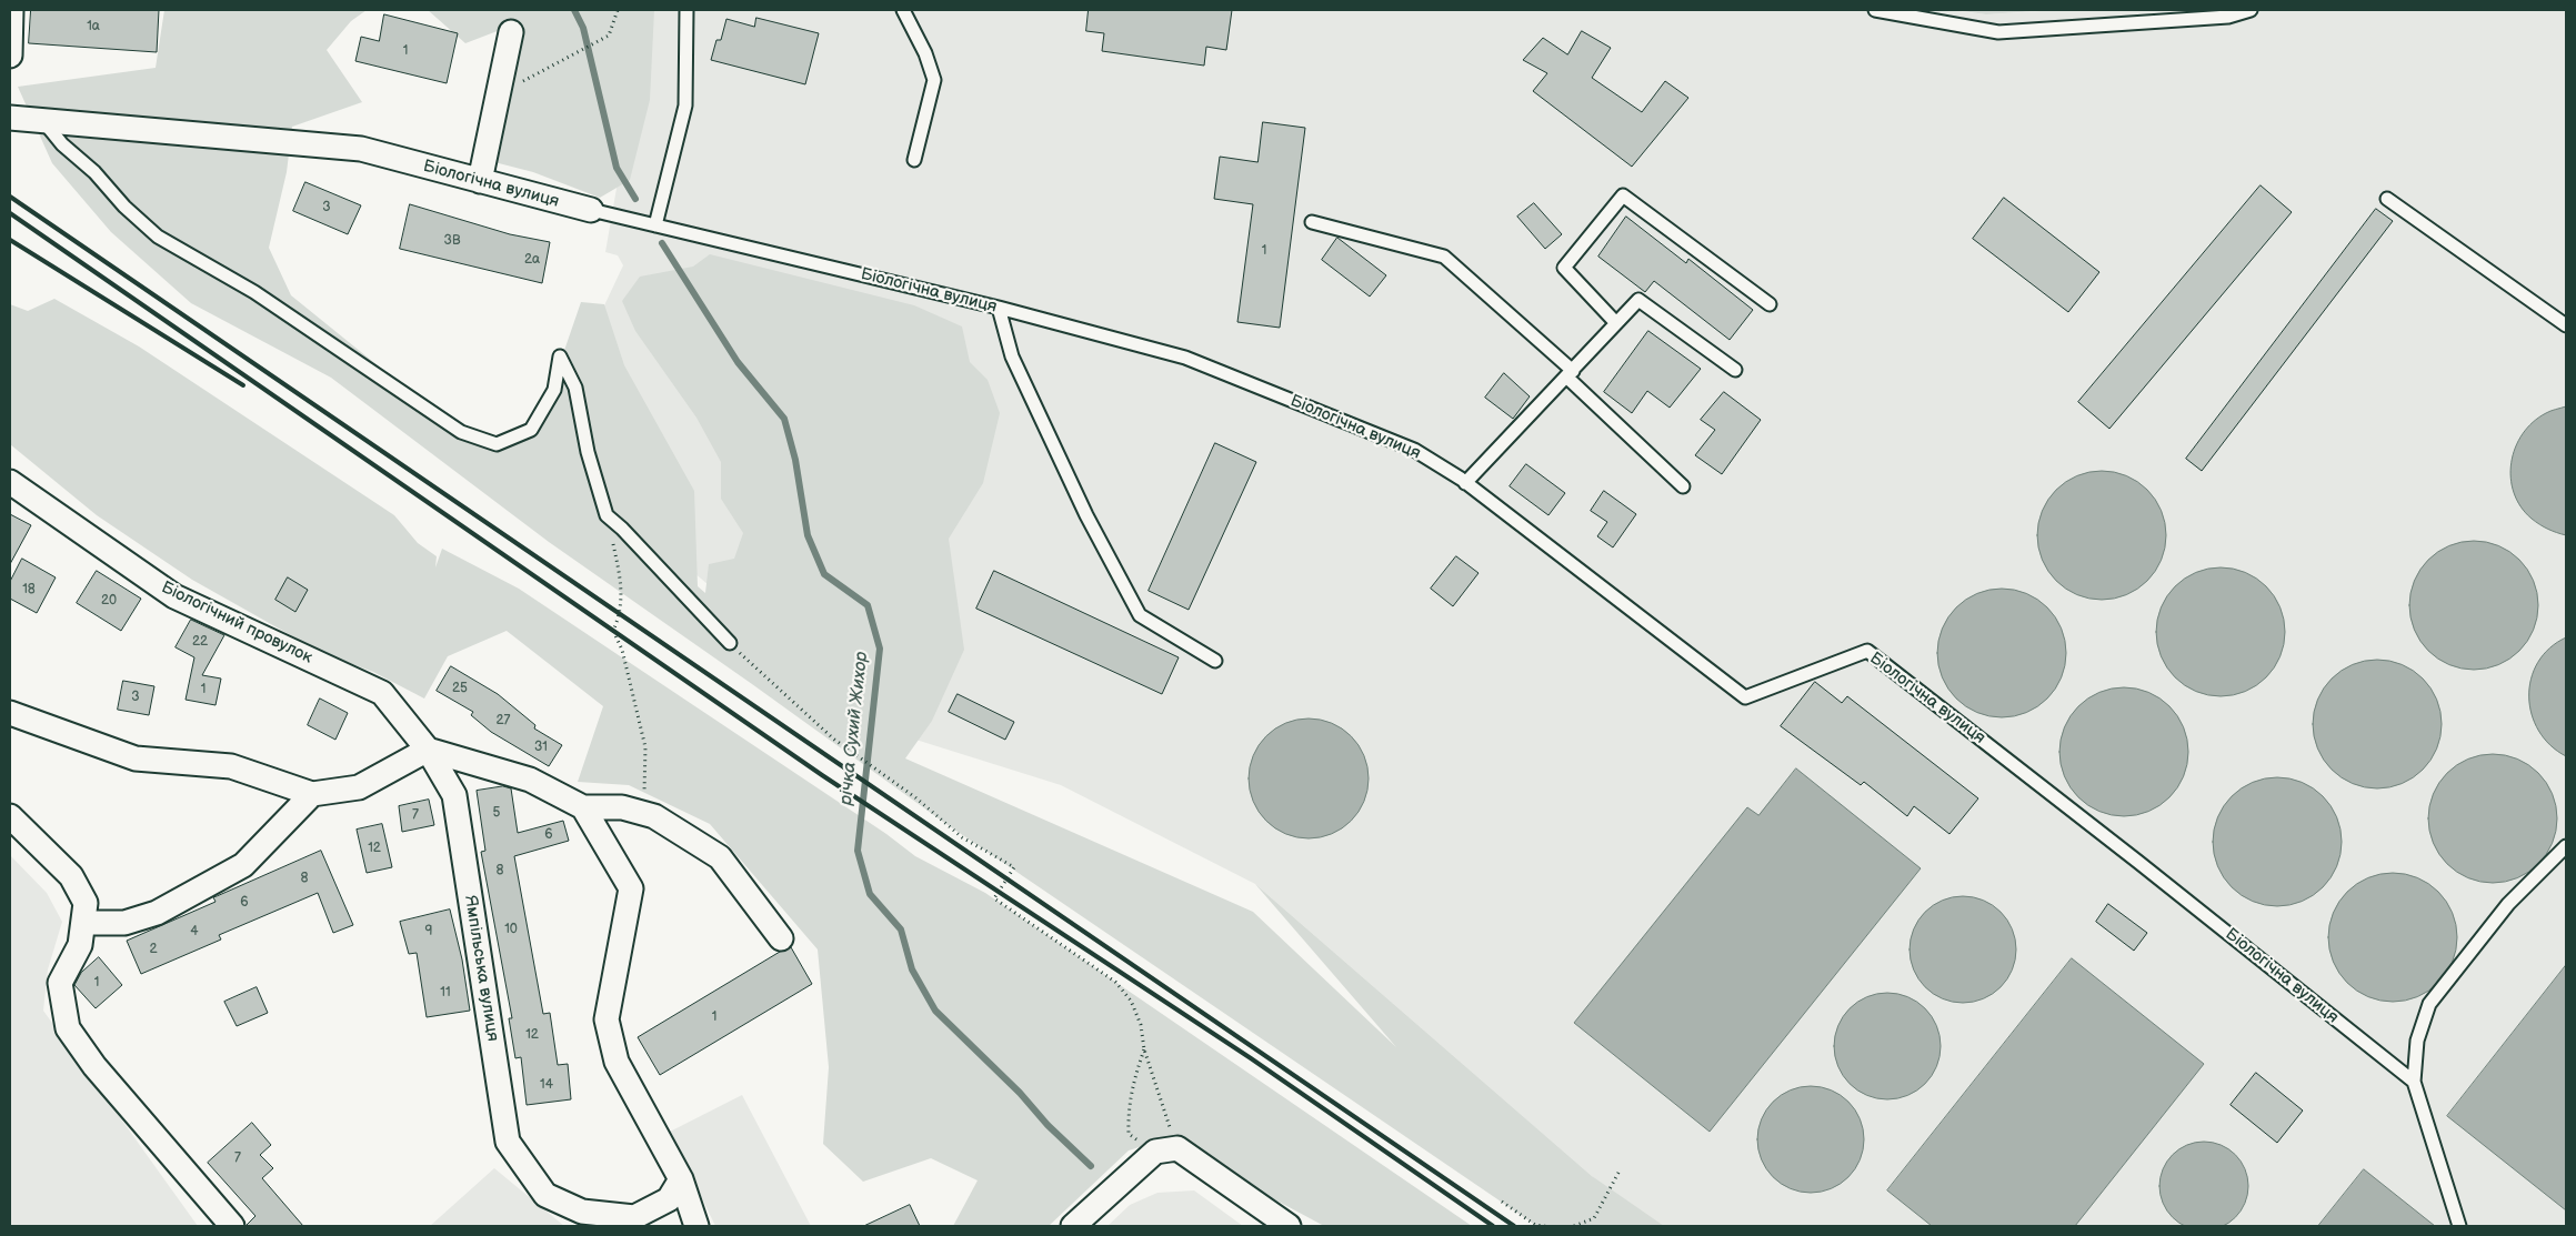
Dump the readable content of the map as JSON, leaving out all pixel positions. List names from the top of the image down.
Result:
{
  "streets": {
    "street": ["Біологічна вулиця", "Біологічний провулок", "Ямпільська вулиця"]
  },
  "crossings": [
    ["Біологічний провулок", "Ямпільська вулиця"]
  ],
  "water": ["річка Сухий Жихор"],
  "house_numbers": [
    "1а",
    "1",
    "3",
    "3В",
    "1",
    "2а",
    "18",
    "20",
    "22",
    "25",
    "1",
    "3",
    "27",
    "31",
    "5",
    "7",
    "6",
    "12",
    "8",
    "8",
    "6",
    "10",
    "4",
    "9",
    "2",
    "1",
    "11",
    "1",
    "12",
    "14",
    "7"
  ]
}
